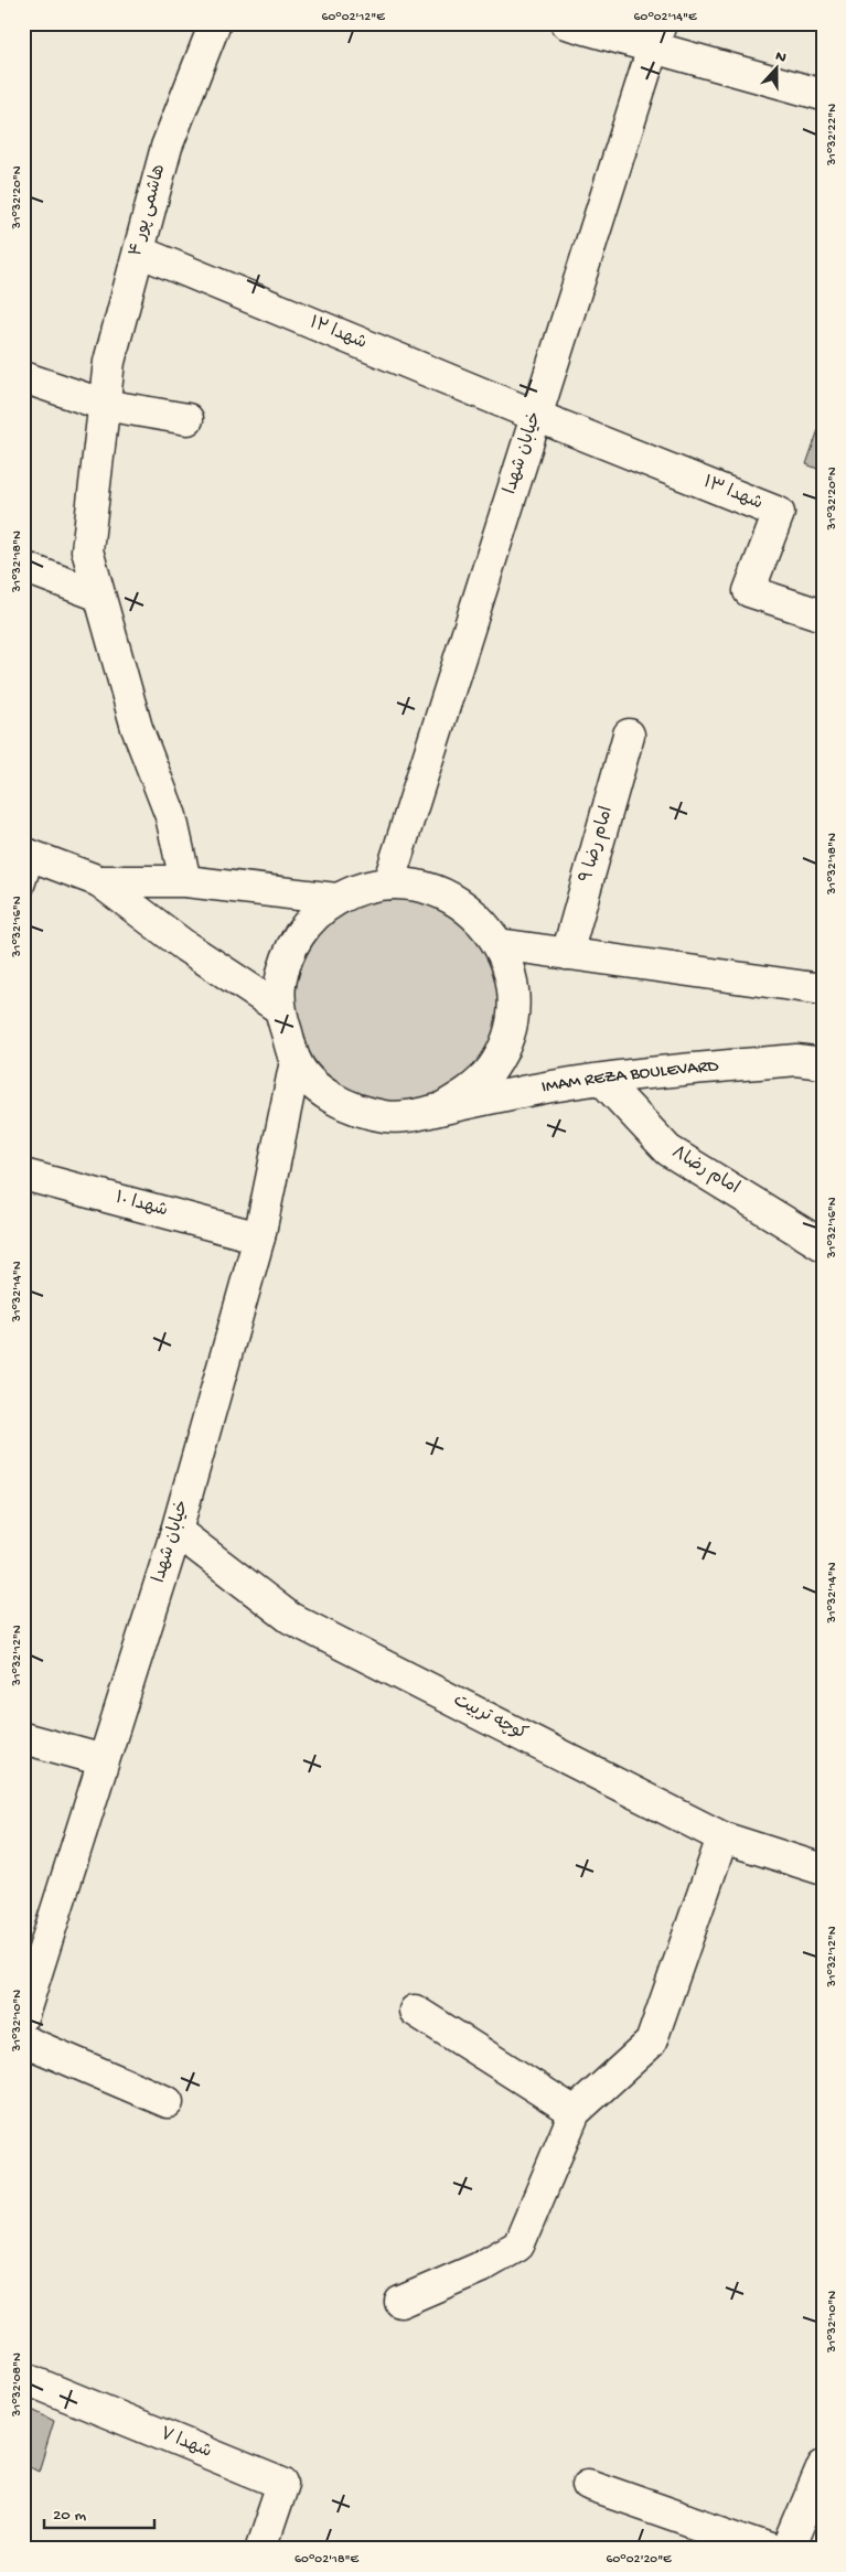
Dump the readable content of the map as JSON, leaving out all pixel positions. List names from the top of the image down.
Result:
{
  "streets": {
    "street": [
      "هاشمی پور ۴",
      "شهدا ۱۲",
      "خیابان شهدا",
      "شهدا ۱۳",
      "امام رضا ۹",
      "IMAM REZA BOULEVARD",
      "۸امام رضا",
      "شهدا ۱۰",
      "کوچه تربیت",
      "شهدا ۷"
    ]
  },
  "crossings": [
    ["هاشمی پور ۴", "شهدا ۱۲"],
    ["شهدا ۱۲", "خیابان شهدا"],
    ["شهدا ۱۲", "شهدا ۱۳"],
    ["خیابان شهدا", "شهدا ۱۳"],
    ["خیابان شهدا", "شهدا ۱۰"],
    ["خیابان شهدا", "کوچه تربیت"],
    ["IMAM REZA BOULEVARD", "۸امام رضا"]
  ],
  "scale_bar": "20 m",
  "north": "top",
  "coordinates": [
    "60°02'12\"E",
    "60°02'14\"E",
    "31°32'22\"N",
    "31°32'20\"N",
    "31°32'18\"N",
    "31°32'16\"N",
    "31°32'14\"N",
    "31°32'12\"N",
    "31°32'10\"N",
    "31°32'08\"N",
    "60°02'18\"E",
    "60°02'20\"E"
  ]
}
